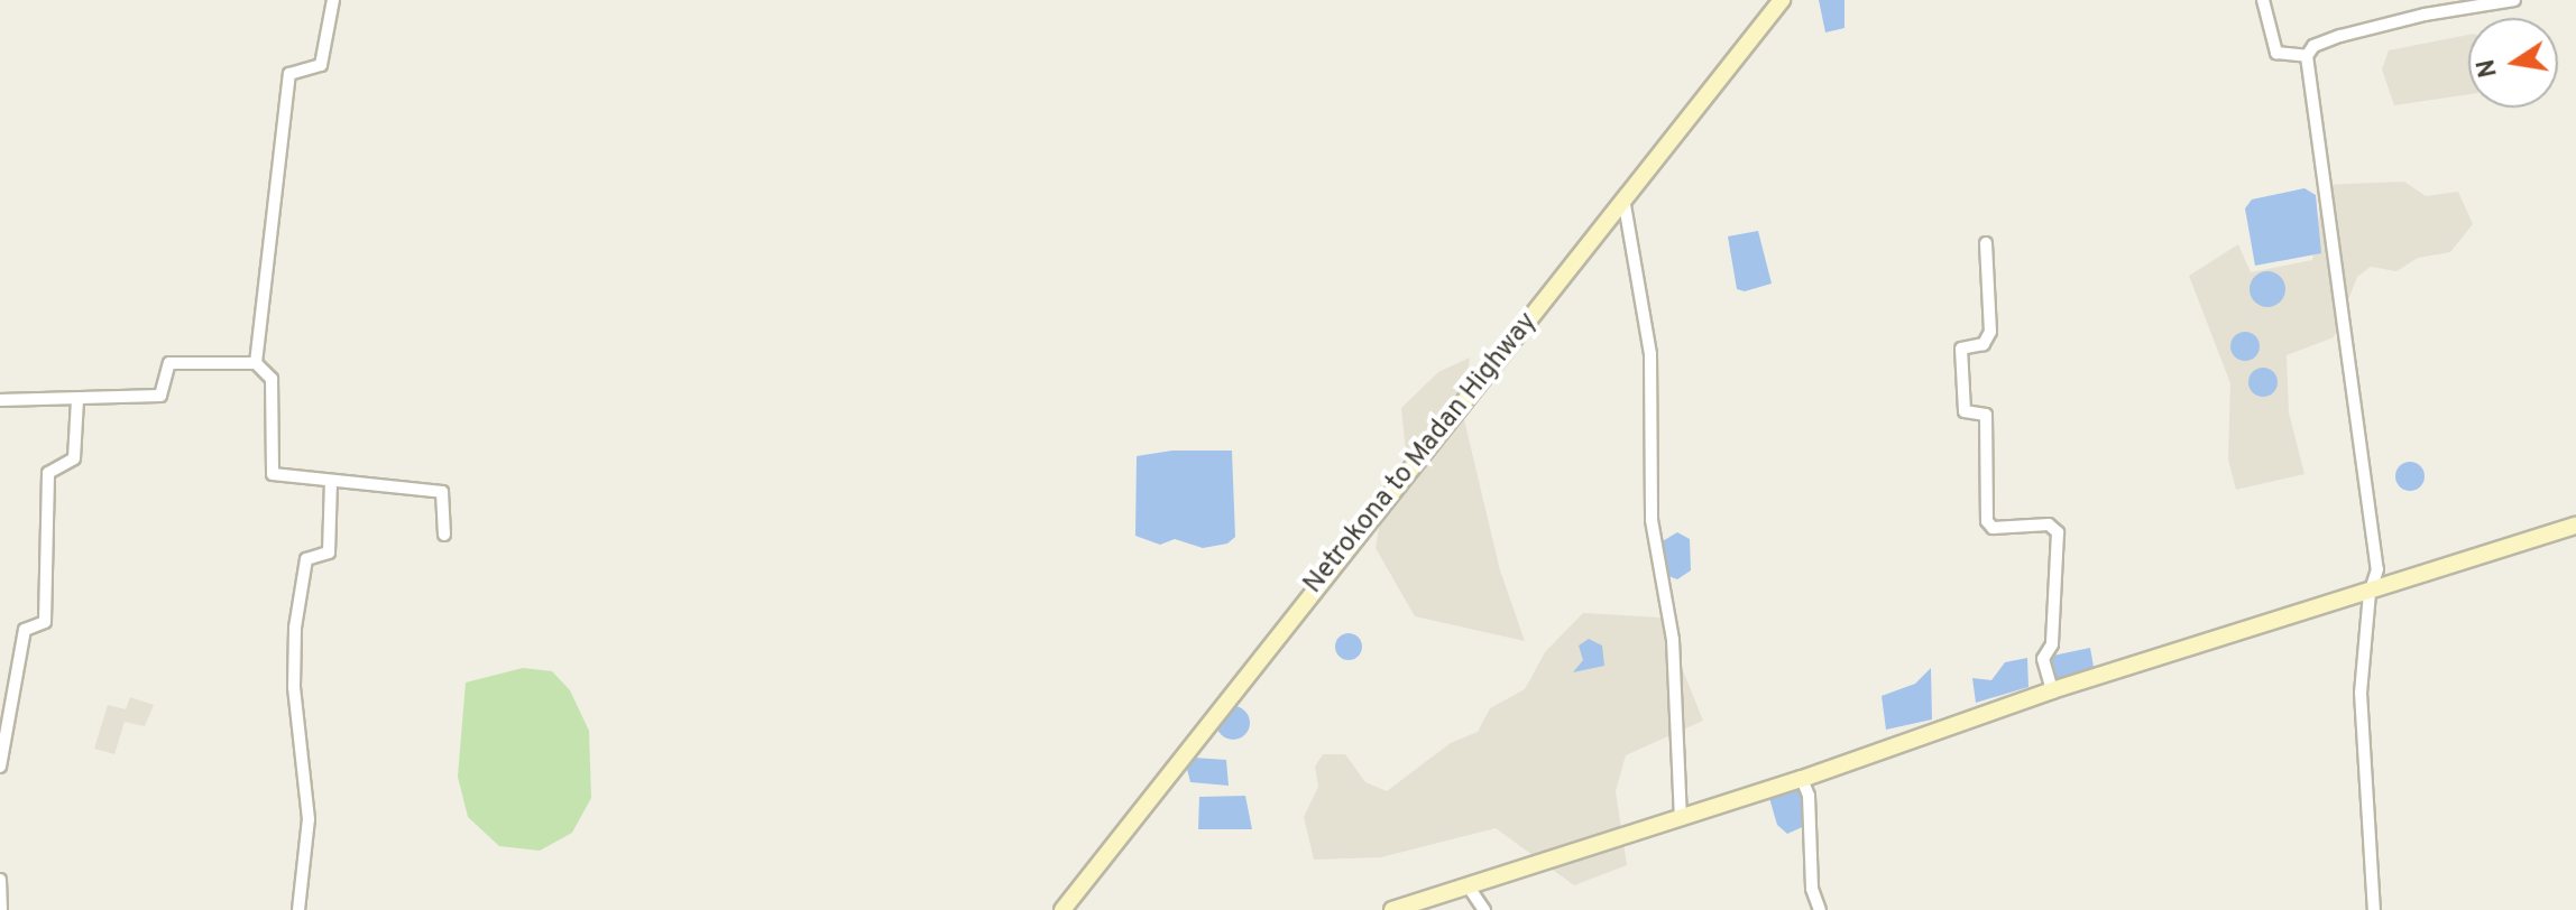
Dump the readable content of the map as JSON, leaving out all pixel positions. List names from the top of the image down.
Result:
{
  "streets": {
    "main road": ["Netrokona to Madan Highway"]
  },
  "north": "left"
}
